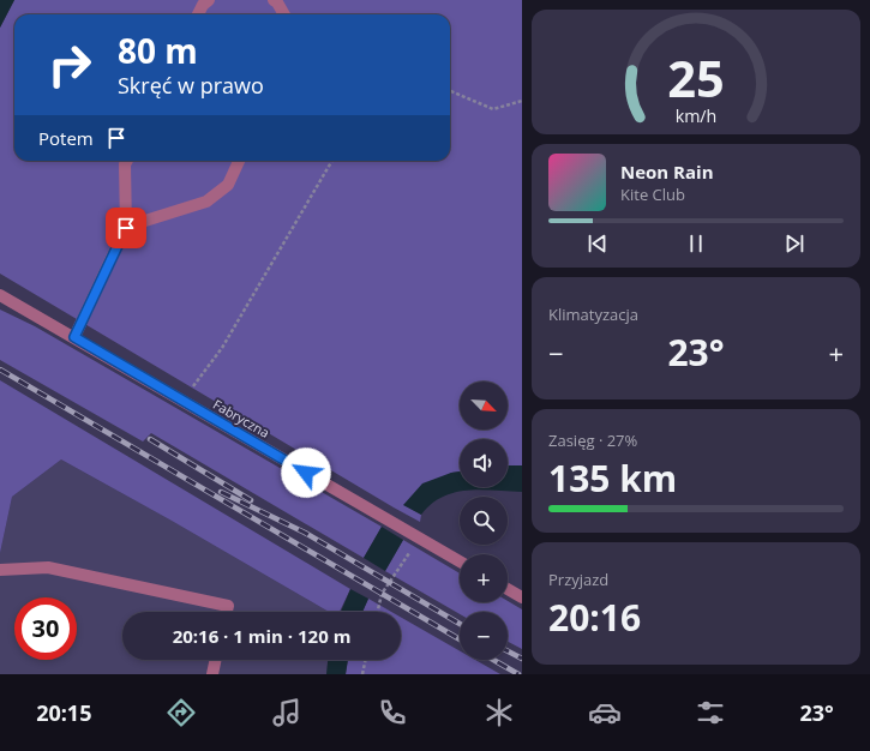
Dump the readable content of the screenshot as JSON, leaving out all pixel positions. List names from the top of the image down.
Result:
{
  "streets": {
    "street": ["Fabryczna"]
  },
  "north": "bottom right",
  "page": {
    "turn": ["80 m", "Skręć w prawo"],
    "then": "Potem",
    "song": ["Neon Rain", "Kite Club"],
    "tile": [
      "Klimatyzacja",
      ["Zasięg · 27%", "135 km"],
      ["Przyjazd", "20:16"]
    ],
    "heat": ["−", "23°", "+"],
    "map_buttons": ["+", "−"],
    "limit": "30",
    "trip": "20:16 · 1 min · 120 m",
    "tabs": ["20:15", "23°"],
    "gauge": ["25", "km/h"]
  }
}
